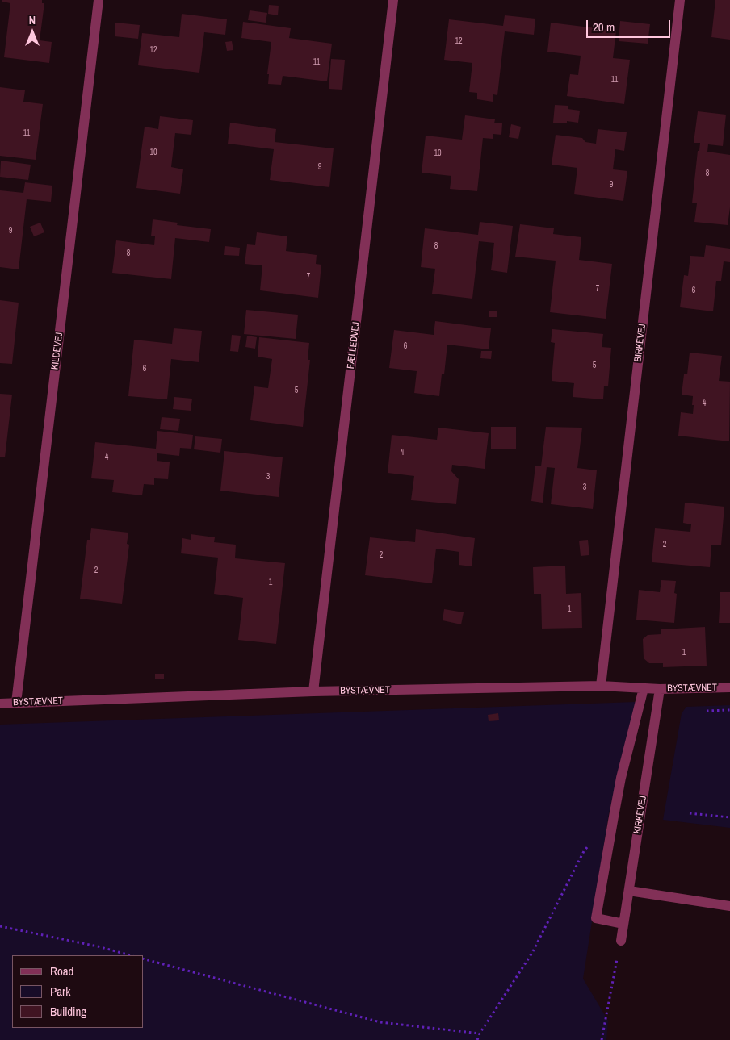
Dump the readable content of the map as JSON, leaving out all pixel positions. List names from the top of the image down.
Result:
{
  "streets": {
    "street": [
      "BIRKEVEJ",
      "FÆLLEDVEJ",
      "KILDEVEJ",
      "BYSTÆVNET",
      "KIRKEVEJ"
    ]
  },
  "crossings": [
    ["BIRKEVEJ", "BYSTÆVNET"],
    ["FÆLLEDVEJ", "BYSTÆVNET"],
    ["KILDEVEJ", "BYSTÆVNET"],
    ["BYSTÆVNET", "KIRKEVEJ"]
  ],
  "house_numbers": [
    "12",
    "12",
    "11",
    "11",
    "11",
    "10",
    "10",
    "9",
    "8",
    "9",
    "9",
    "8",
    "8",
    "7",
    "7",
    "6",
    "6",
    "5",
    "6",
    "5",
    "4",
    "4",
    "4",
    "3",
    "3",
    "2",
    "2",
    "2",
    "1",
    "1",
    "1"
  ],
  "legend": ["Road", "Park", "Building"],
  "scale_bar": "20 m",
  "north": "top"
}
